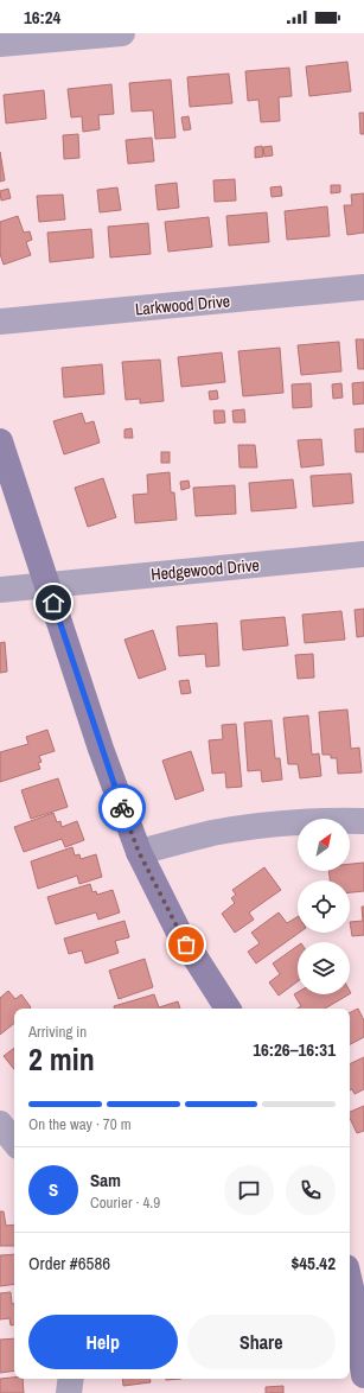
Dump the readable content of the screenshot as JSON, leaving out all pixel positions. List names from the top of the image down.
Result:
{
  "streets": {
    "street": ["Larkwood Drive", "Hedgewood Drive"]
  },
  "north": "top right",
  "page": {
    "status": "16:24",
    "heading": ["2 min", "Arriving in", "16:26–16:31"],
    "panel": [
      "Sam",
      "Courier · 4.9",
      "Order #6586",
      "$45.42"
    ],
    "bar": "On the way · 70 m",
    "round": "S",
    "buttons": ["Help", "Share"]
  }
}
